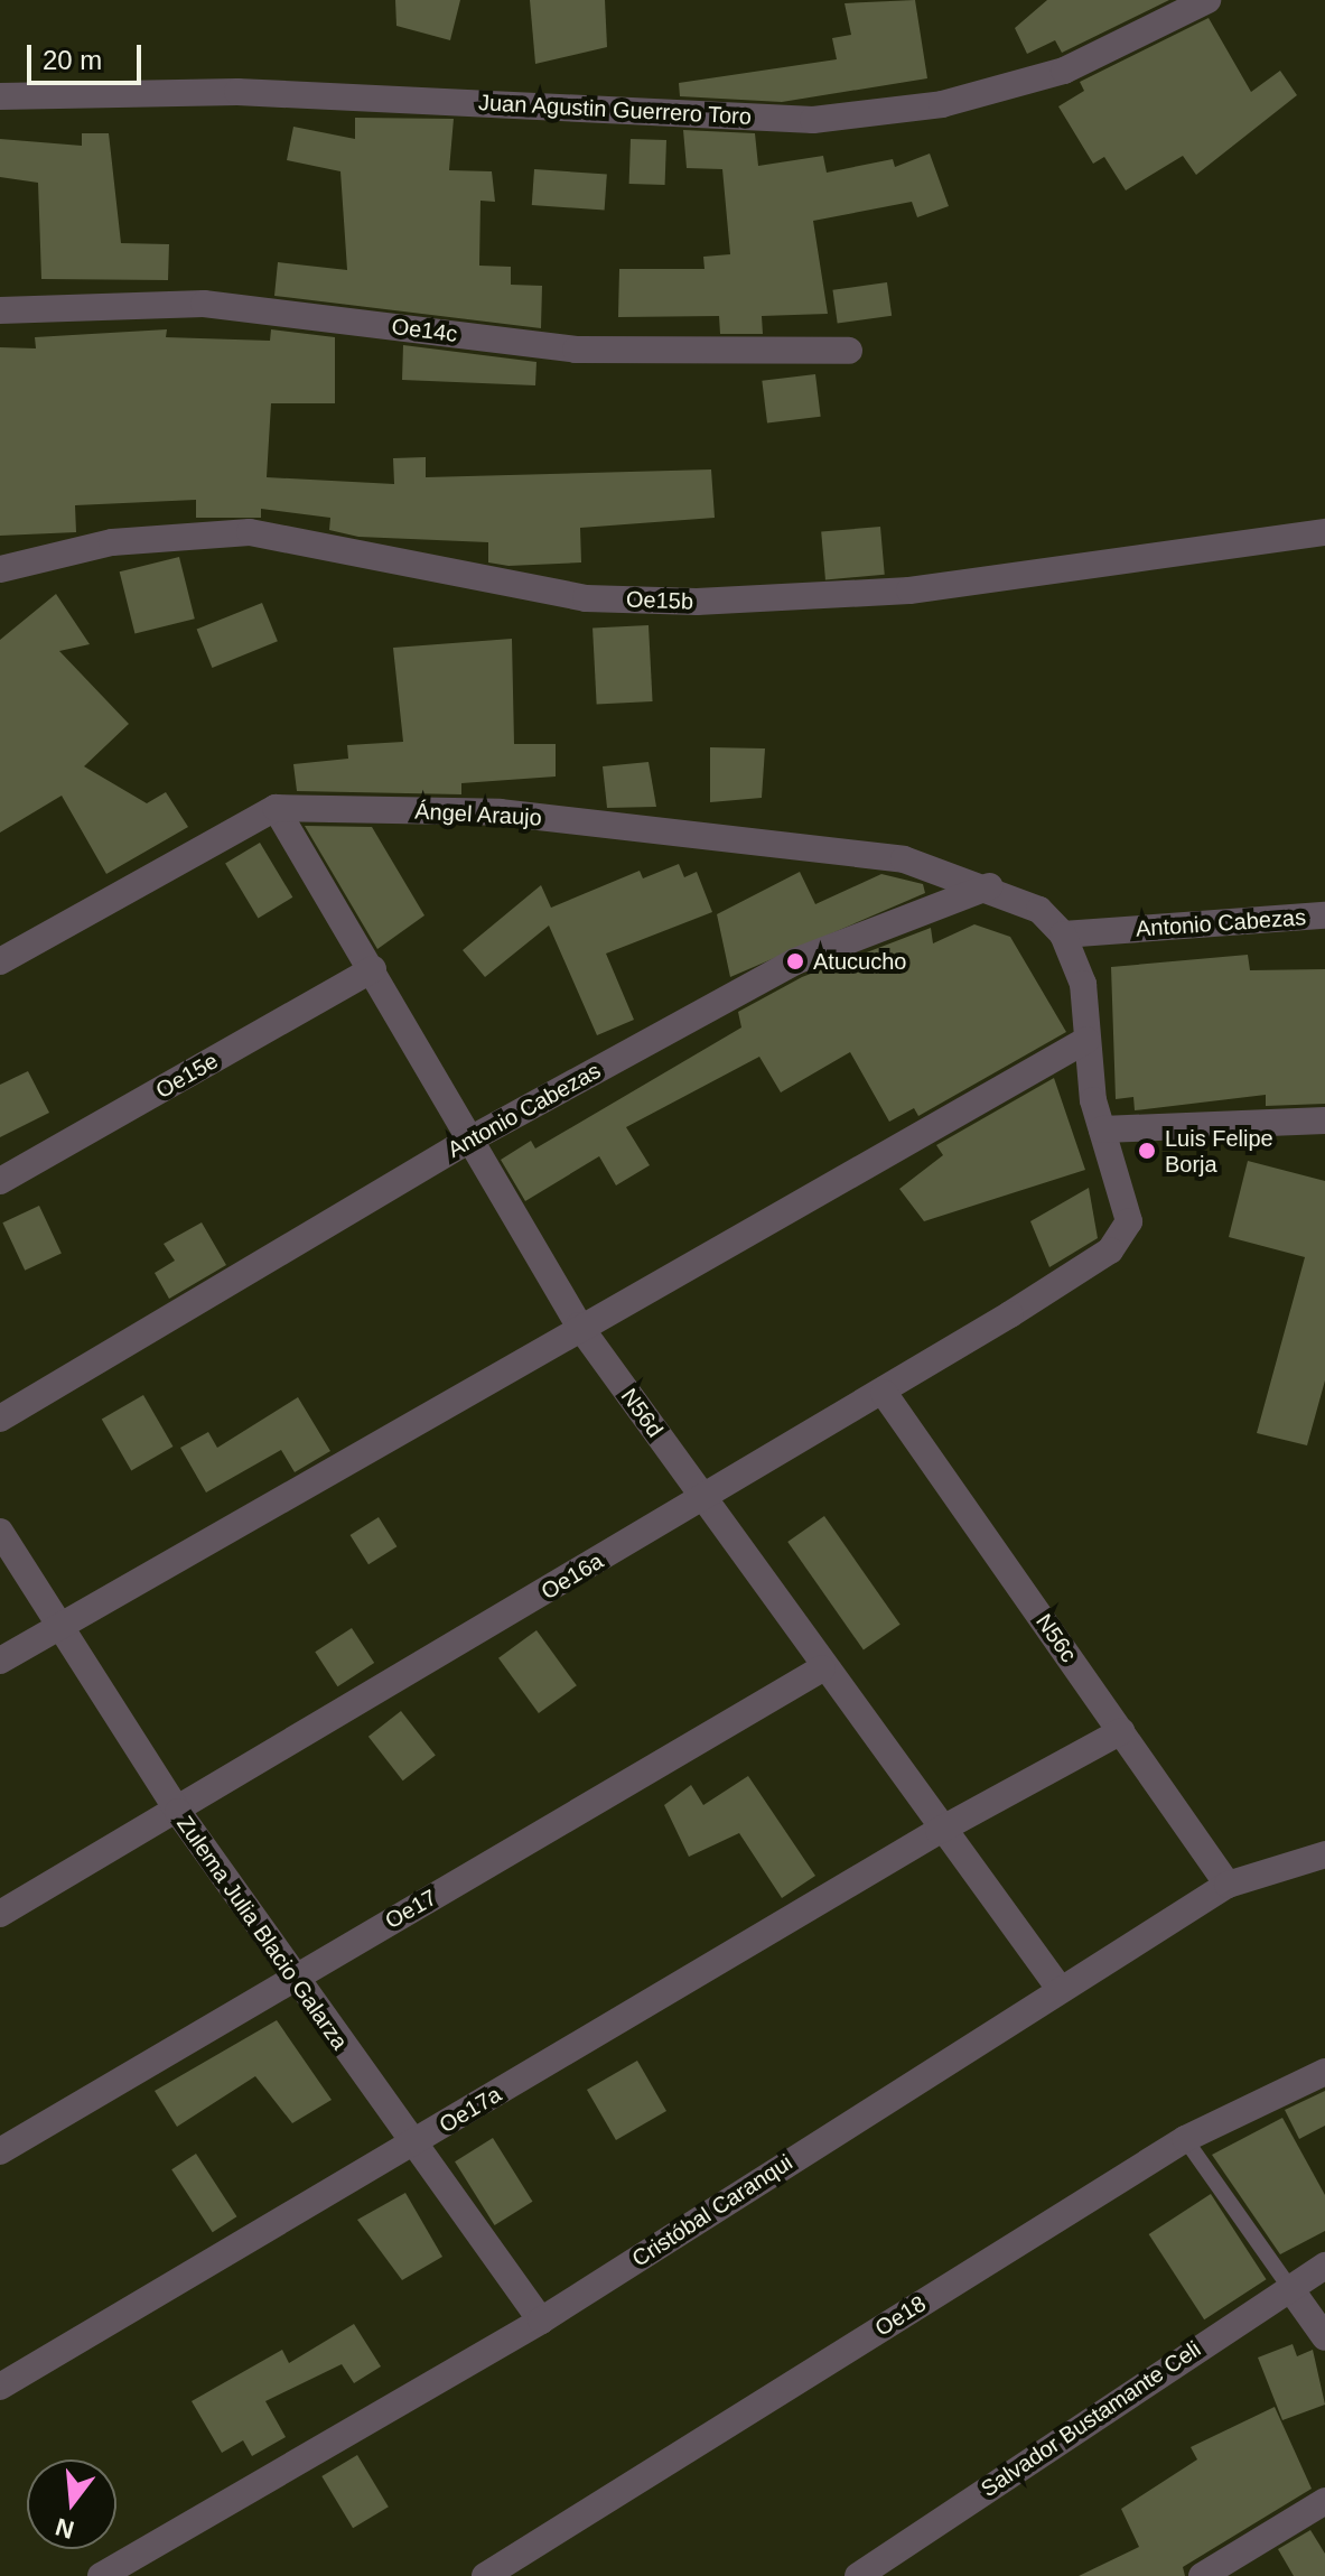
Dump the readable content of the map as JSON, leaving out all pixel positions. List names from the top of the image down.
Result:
{
  "streets": {
    "street": [
      "Juan Agustin Guerrero Toro",
      "Oe14c",
      "Oe15b",
      "Ángel Araujo",
      "Antonio Cabezas",
      "Oe15e",
      "N56d",
      "Oe16a",
      "N56c",
      "Oe17",
      "Zulema Julia Blacio Galarza",
      "Oe17a",
      "Cristóbal Caranqui",
      "Oe18",
      "Salvador Bustamante Celi"
    ]
  },
  "crossings": [
    ["Ángel Araujo", "Antonio Cabezas"],
    ["Ángel Araujo", "N56d"],
    ["Antonio Cabezas", "N56d"],
    ["Oe15e", "N56d"],
    ["N56d", "Oe16a"],
    ["N56d", "Oe17"],
    ["N56d", "Oe17a"],
    ["N56d", "Cristóbal Caranqui"],
    ["Oe16a", "N56c"],
    ["Oe16a", "Zulema Julia Blacio Galarza"],
    ["N56c", "Oe17a"],
    ["N56c", "Cristóbal Caranqui"],
    ["Oe17", "Zulema Julia Blacio Galarza"],
    ["Zulema Julia Blacio Galarza", "Oe17a"],
    ["Zulema Julia Blacio Galarza", "Cristóbal Caranqui"]
  ],
  "places": ["Atucucho", "Luis Felipe Borja"],
  "scale_bar": "20 m",
  "north": "bottom"
}
